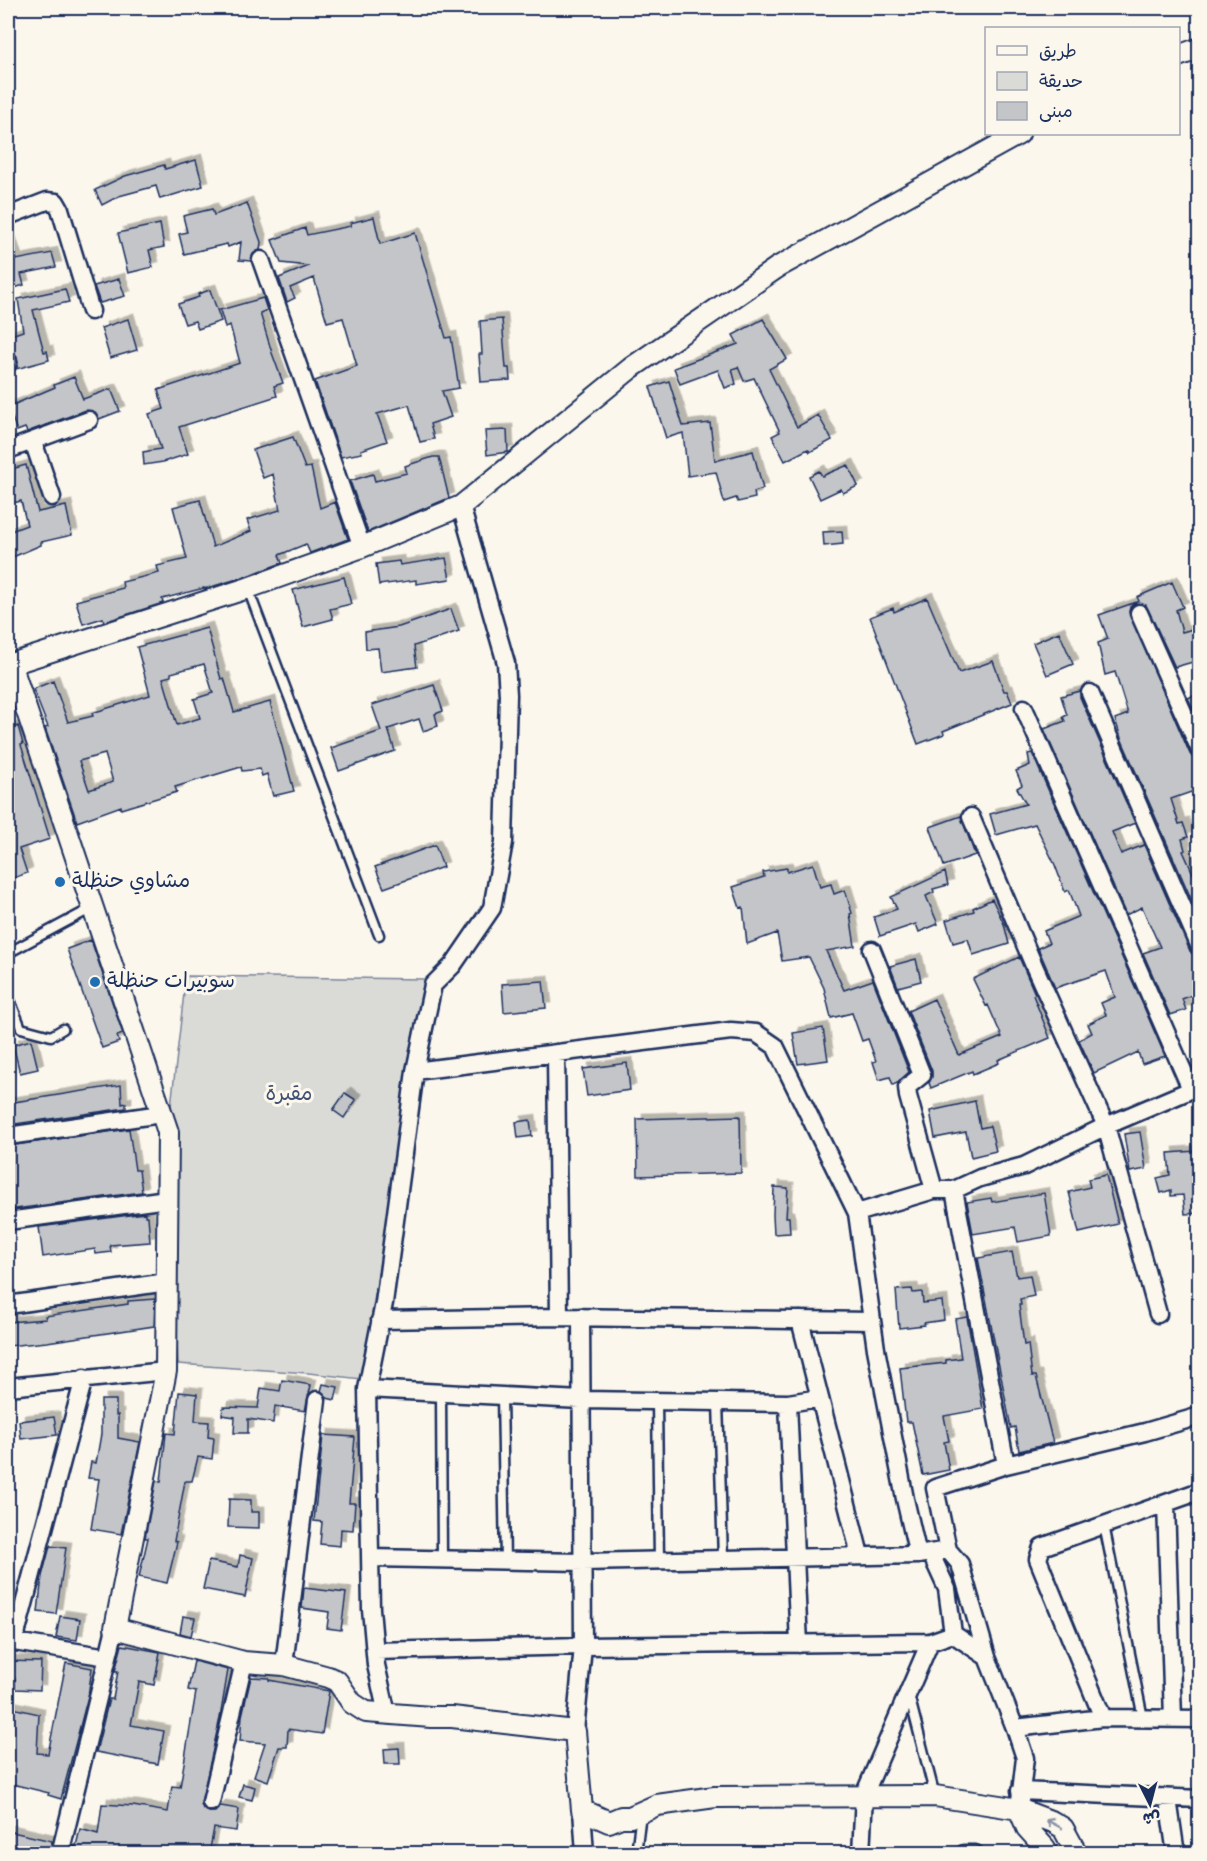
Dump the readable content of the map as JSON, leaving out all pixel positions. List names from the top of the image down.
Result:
{
  "parks": ["مقبرة"],
  "places": ["مشاوي حنظلة", "سوبيرات حنظلة"],
  "legend": ["طريق", "حديقة", "مبنى"],
  "north": "bottom"
}
